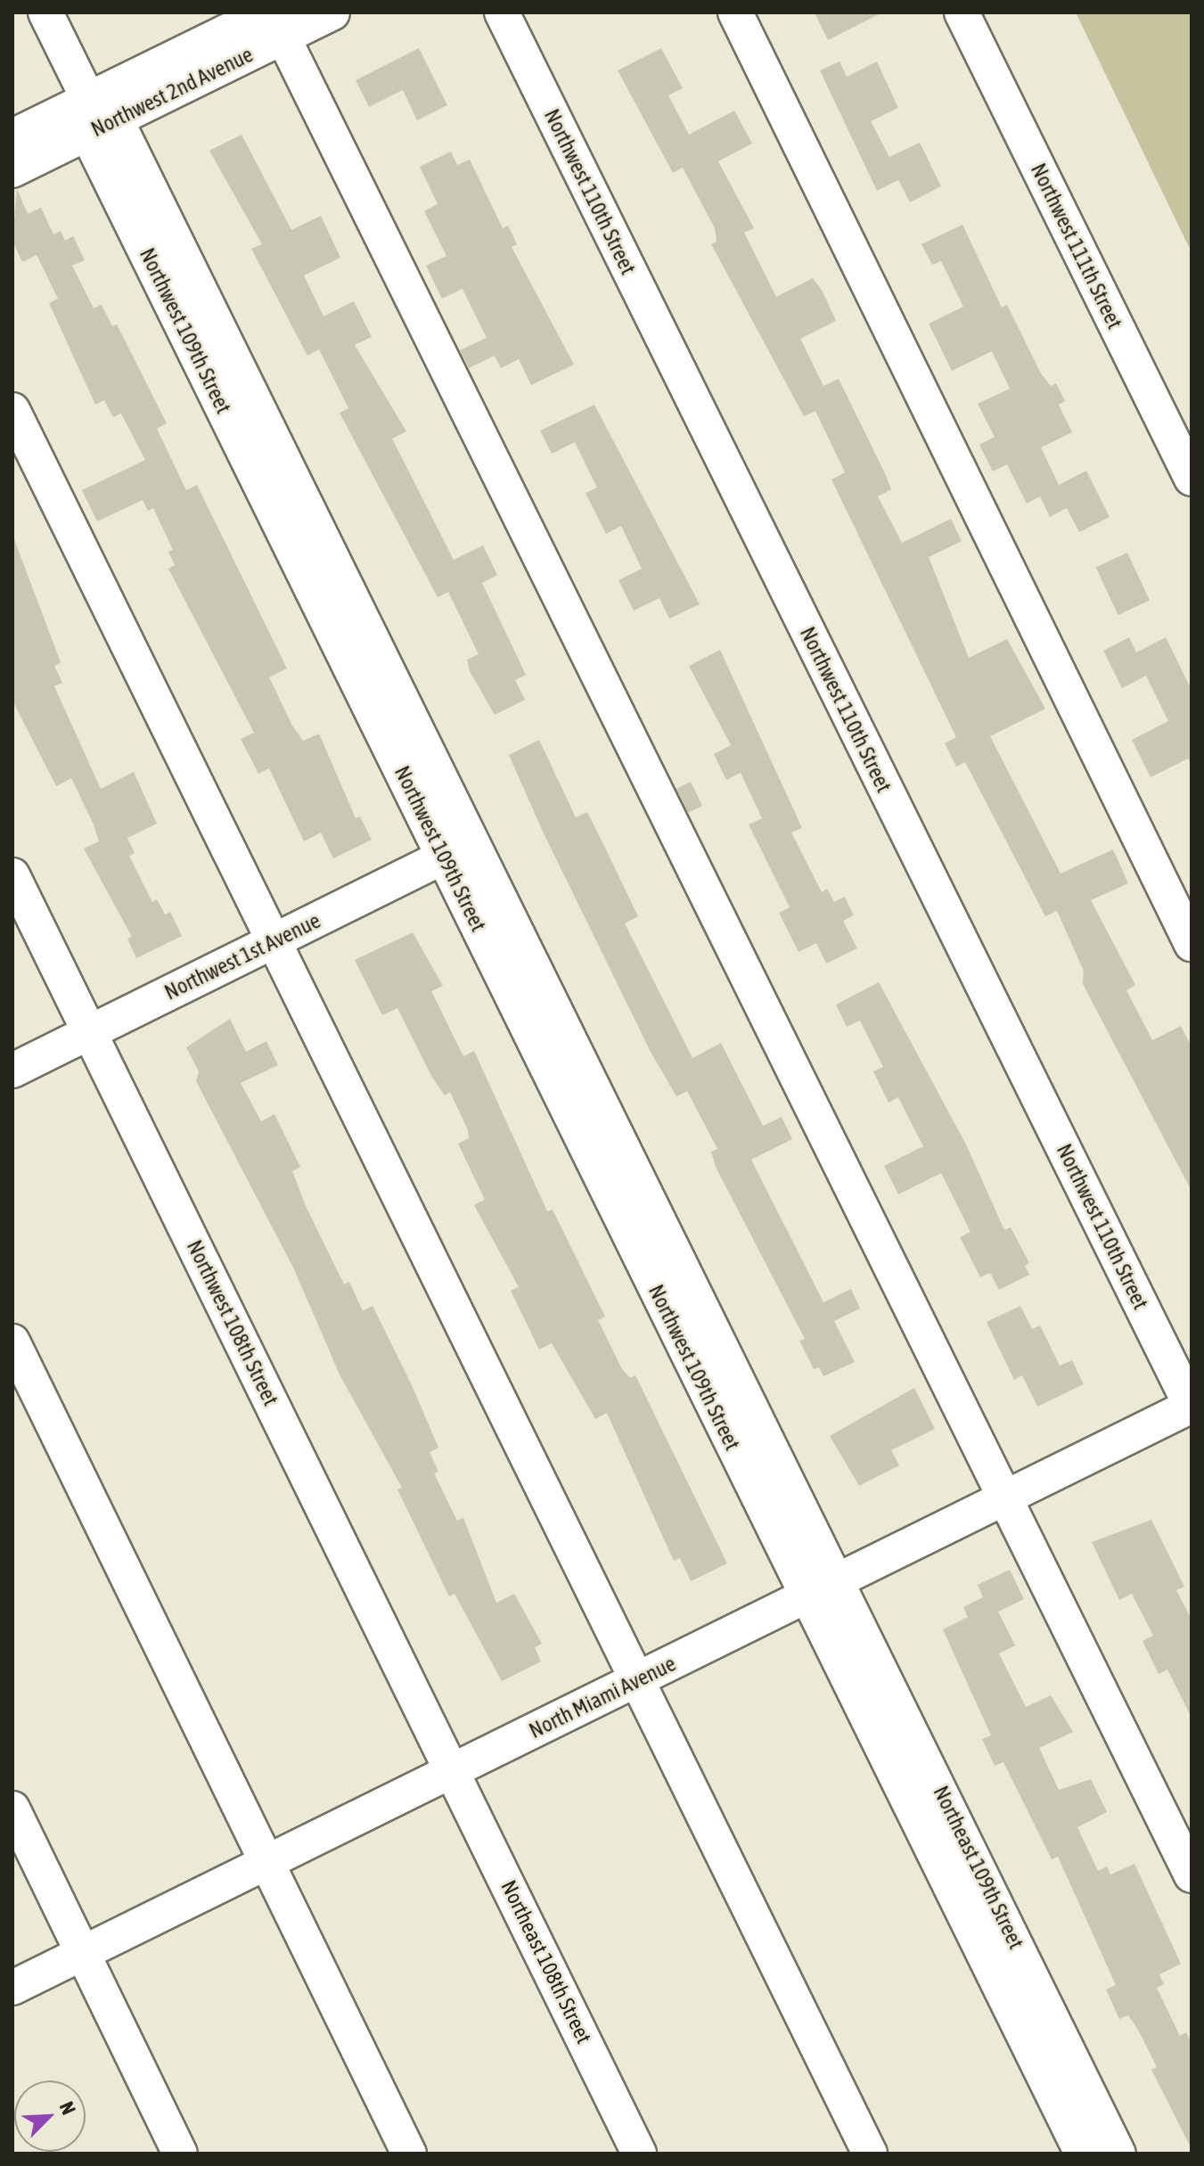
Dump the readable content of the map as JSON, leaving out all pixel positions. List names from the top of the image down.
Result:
{
  "streets": {
    "street": [
      "Northwest 2nd Avenue",
      "Northwest 110th Street",
      "Northwest 111th Street",
      "Northwest 109th Street",
      "Northwest 1st Avenue",
      "Northwest 108th Street",
      "North Miami Avenue",
      "Northeast 109th Street",
      "Northeast 108th Street"
    ]
  },
  "crossings": [
    ["Northwest 2nd Avenue", "Northwest 109th Street"],
    ["Northwest 110th Street", "North Miami Avenue"],
    ["Northwest 109th Street", "Northwest 1st Avenue"],
    ["Northwest 109th Street", "North Miami Avenue"],
    ["Northwest 109th Street", "Northeast 109th Street"],
    ["Northwest 1st Avenue", "Northwest 108th Street"],
    ["Northwest 108th Street", "North Miami Avenue"],
    ["Northwest 108th Street", "Northeast 108th Street"],
    ["North Miami Avenue", "Northeast 109th Street"],
    ["North Miami Avenue", "Northeast 108th Street"]
  ],
  "north": "top right"
}
